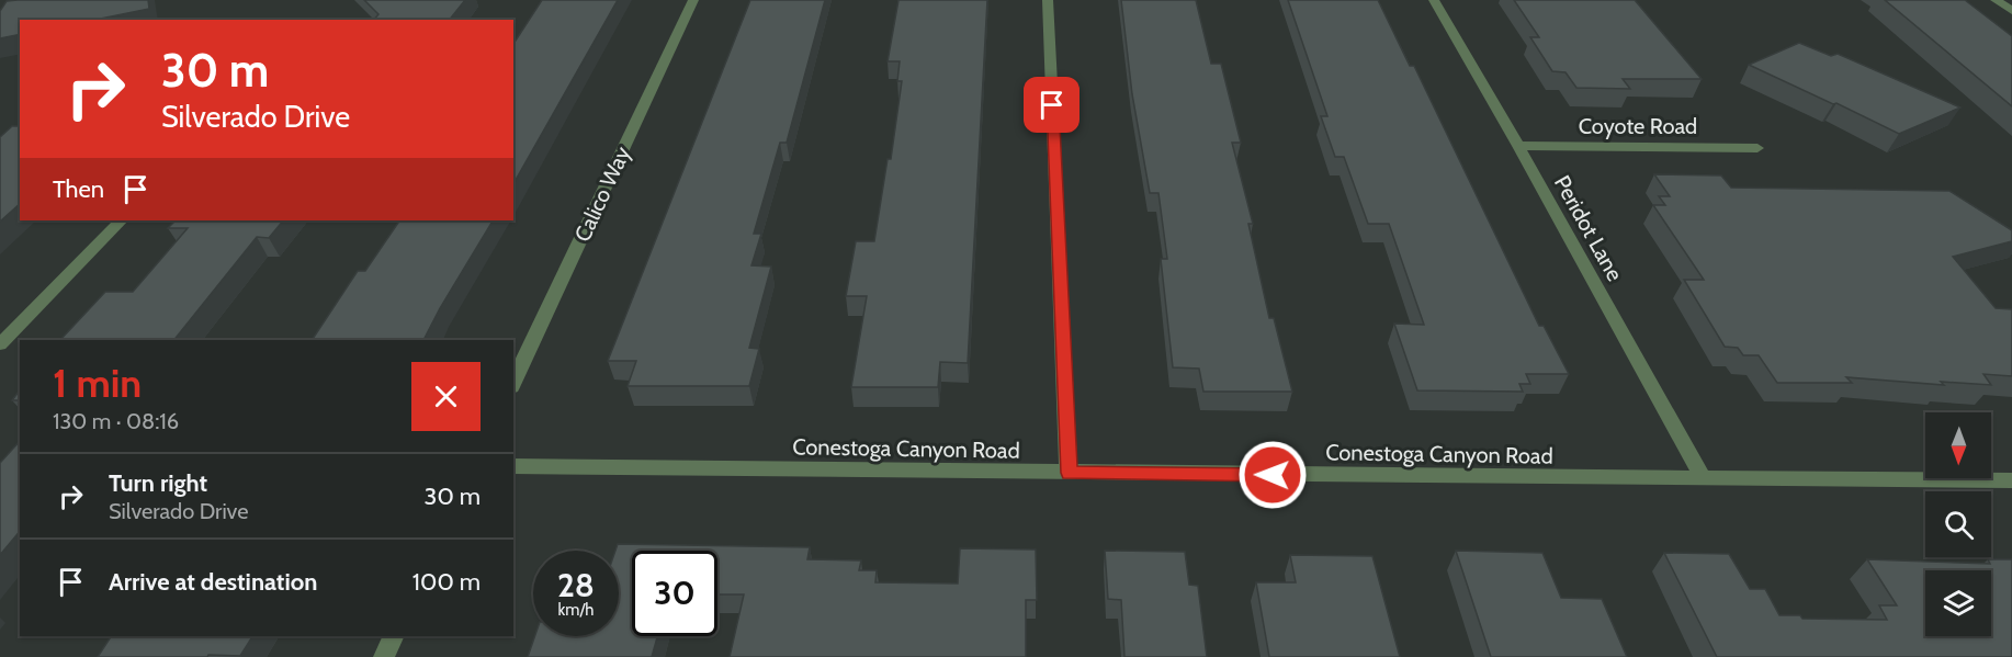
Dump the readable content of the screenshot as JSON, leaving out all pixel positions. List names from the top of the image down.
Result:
{
  "streets": {
    "street": [
      "Coyote Road",
      "Calico Way",
      "Peridot Lane",
      "Conestoga Canyon Road"
    ]
  },
  "crossings": [
    ["Coyote Road", "Peridot Lane"],
    ["Peridot Lane", "Conestoga Canyon Road"]
  ],
  "north": "bottom",
  "page": {
    "turn": ["30 m", "Silverado Drive"],
    "then": "Then",
    "heading": ["1 min", "130 m · 08:16"],
    "list": [
      {
        "name": "Turn right",
        "note": "Silverado Drive",
        "value": "30 m"
      },
      {
        "name": "Arrive at destination",
        "value": "100 m"
      }
    ],
    "speed": "28 km/h",
    "limit": "30"
  }
}
